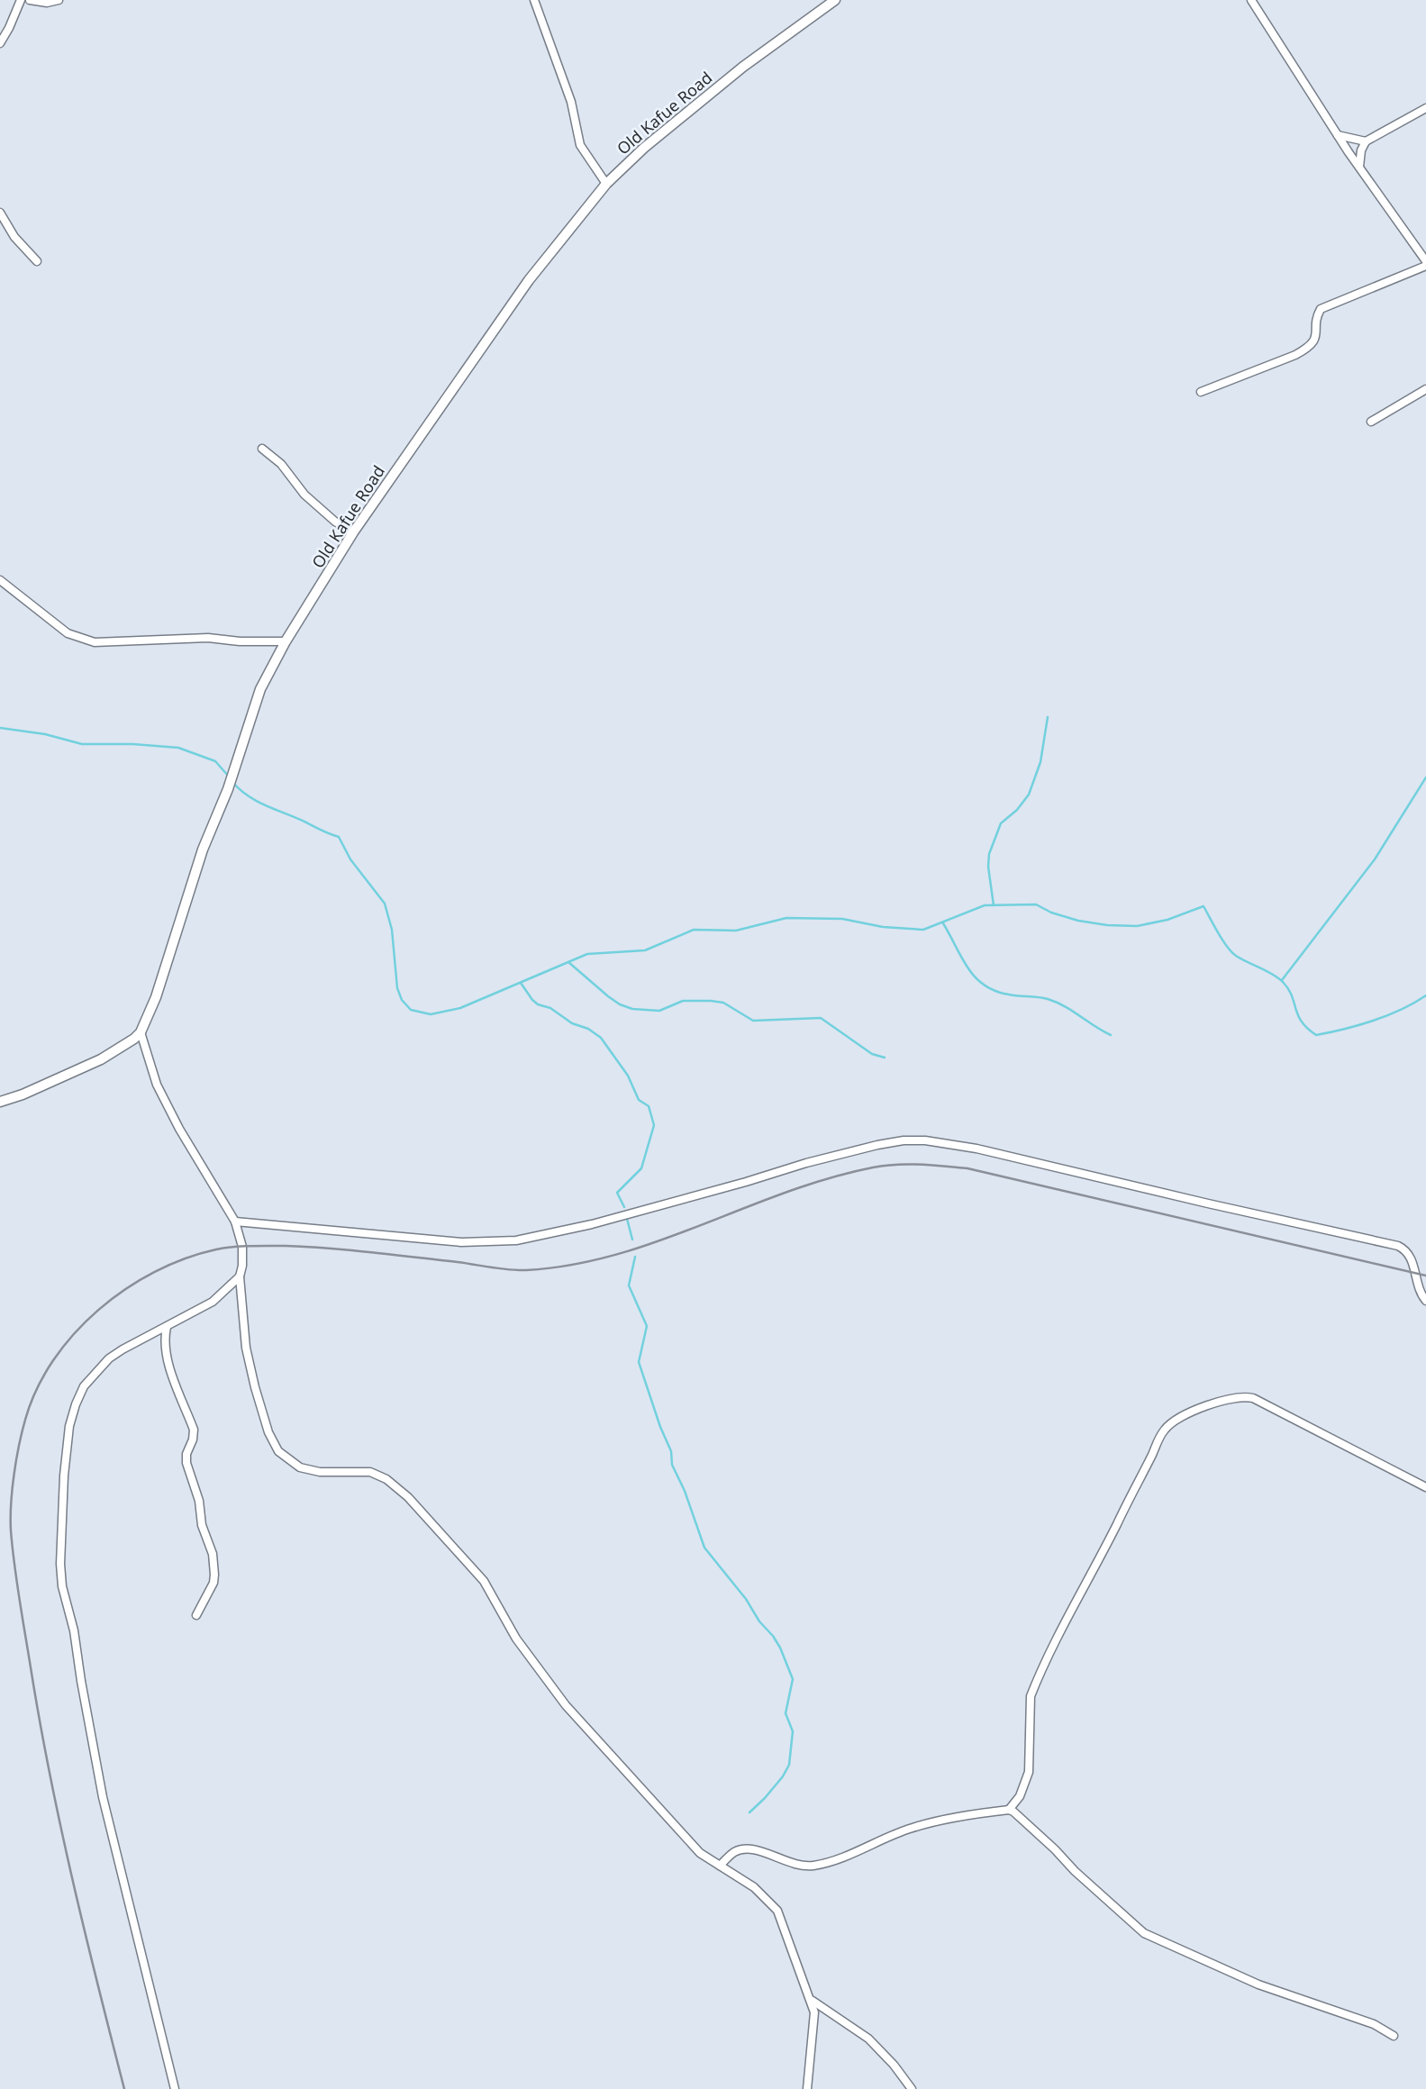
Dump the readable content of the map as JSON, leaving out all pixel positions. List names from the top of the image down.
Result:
{
  "streets": {
    "street": ["Old Kafue Road"]
  }
}
